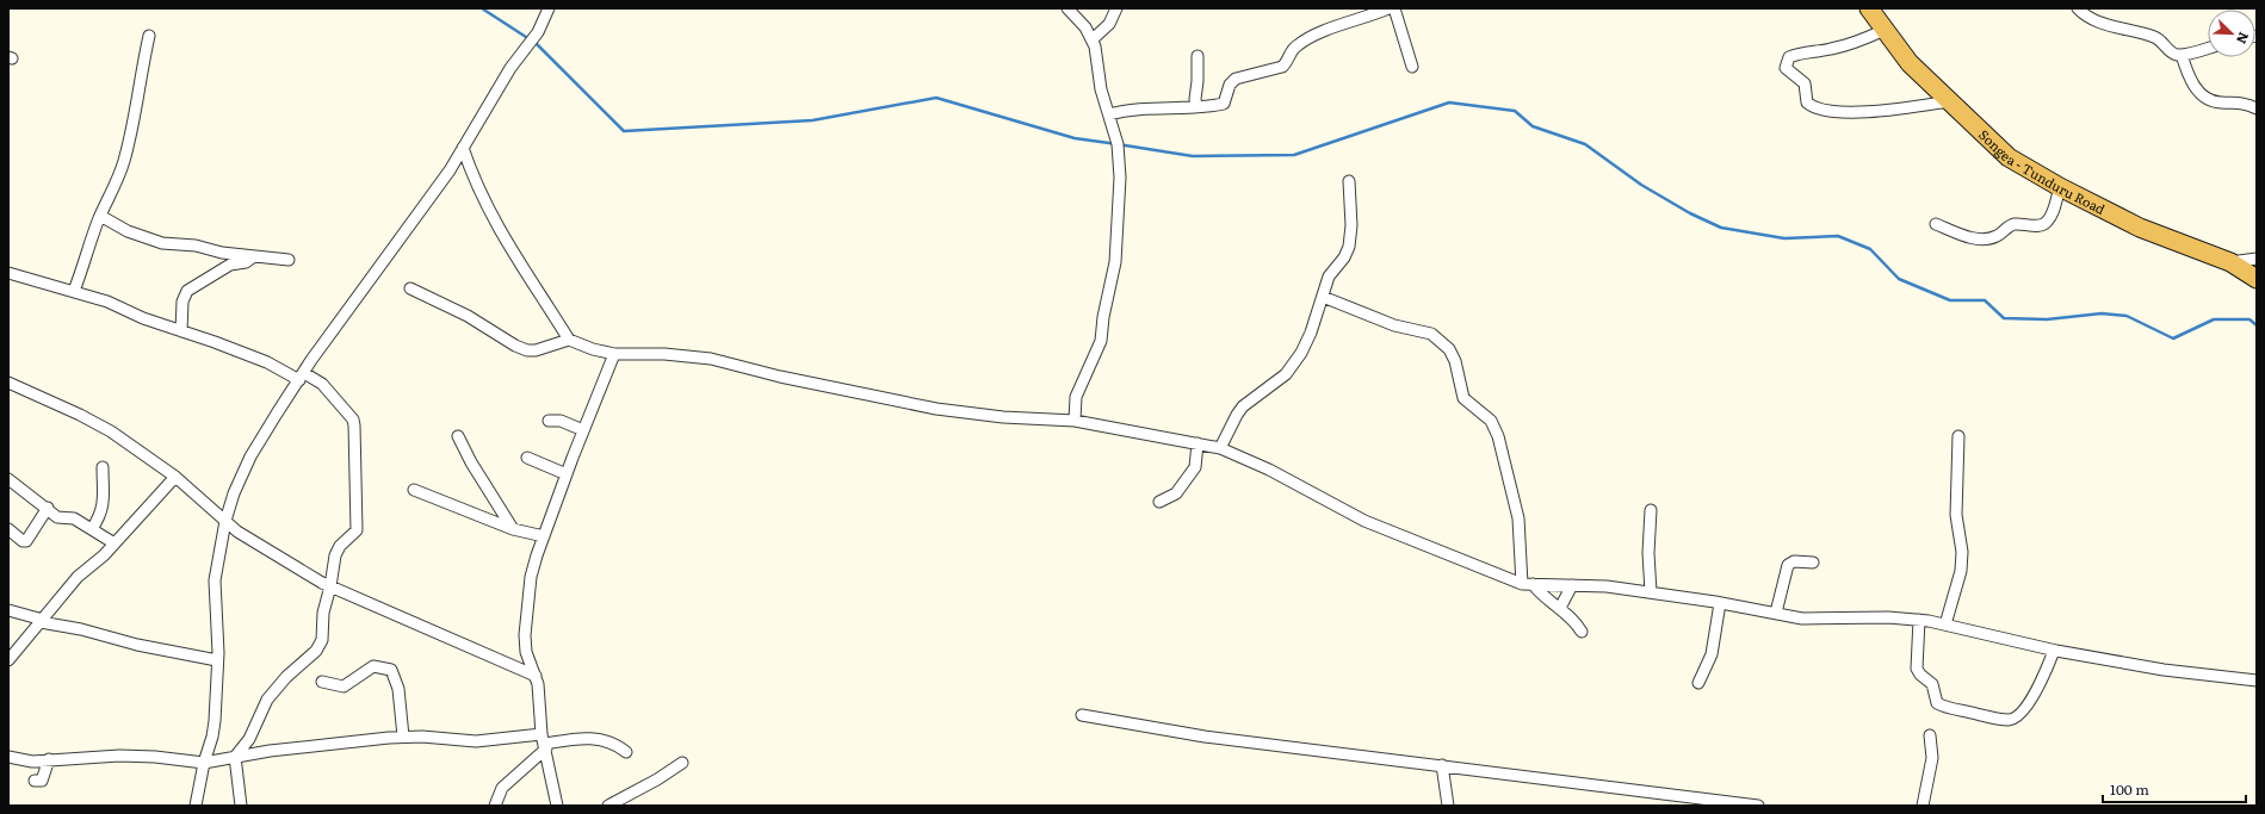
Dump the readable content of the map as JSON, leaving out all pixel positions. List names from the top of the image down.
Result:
{
  "streets": {
    "highway": ["Songea - Tunduru Road"]
  },
  "scale_bar": "100 m",
  "north": "bottom right"
}
